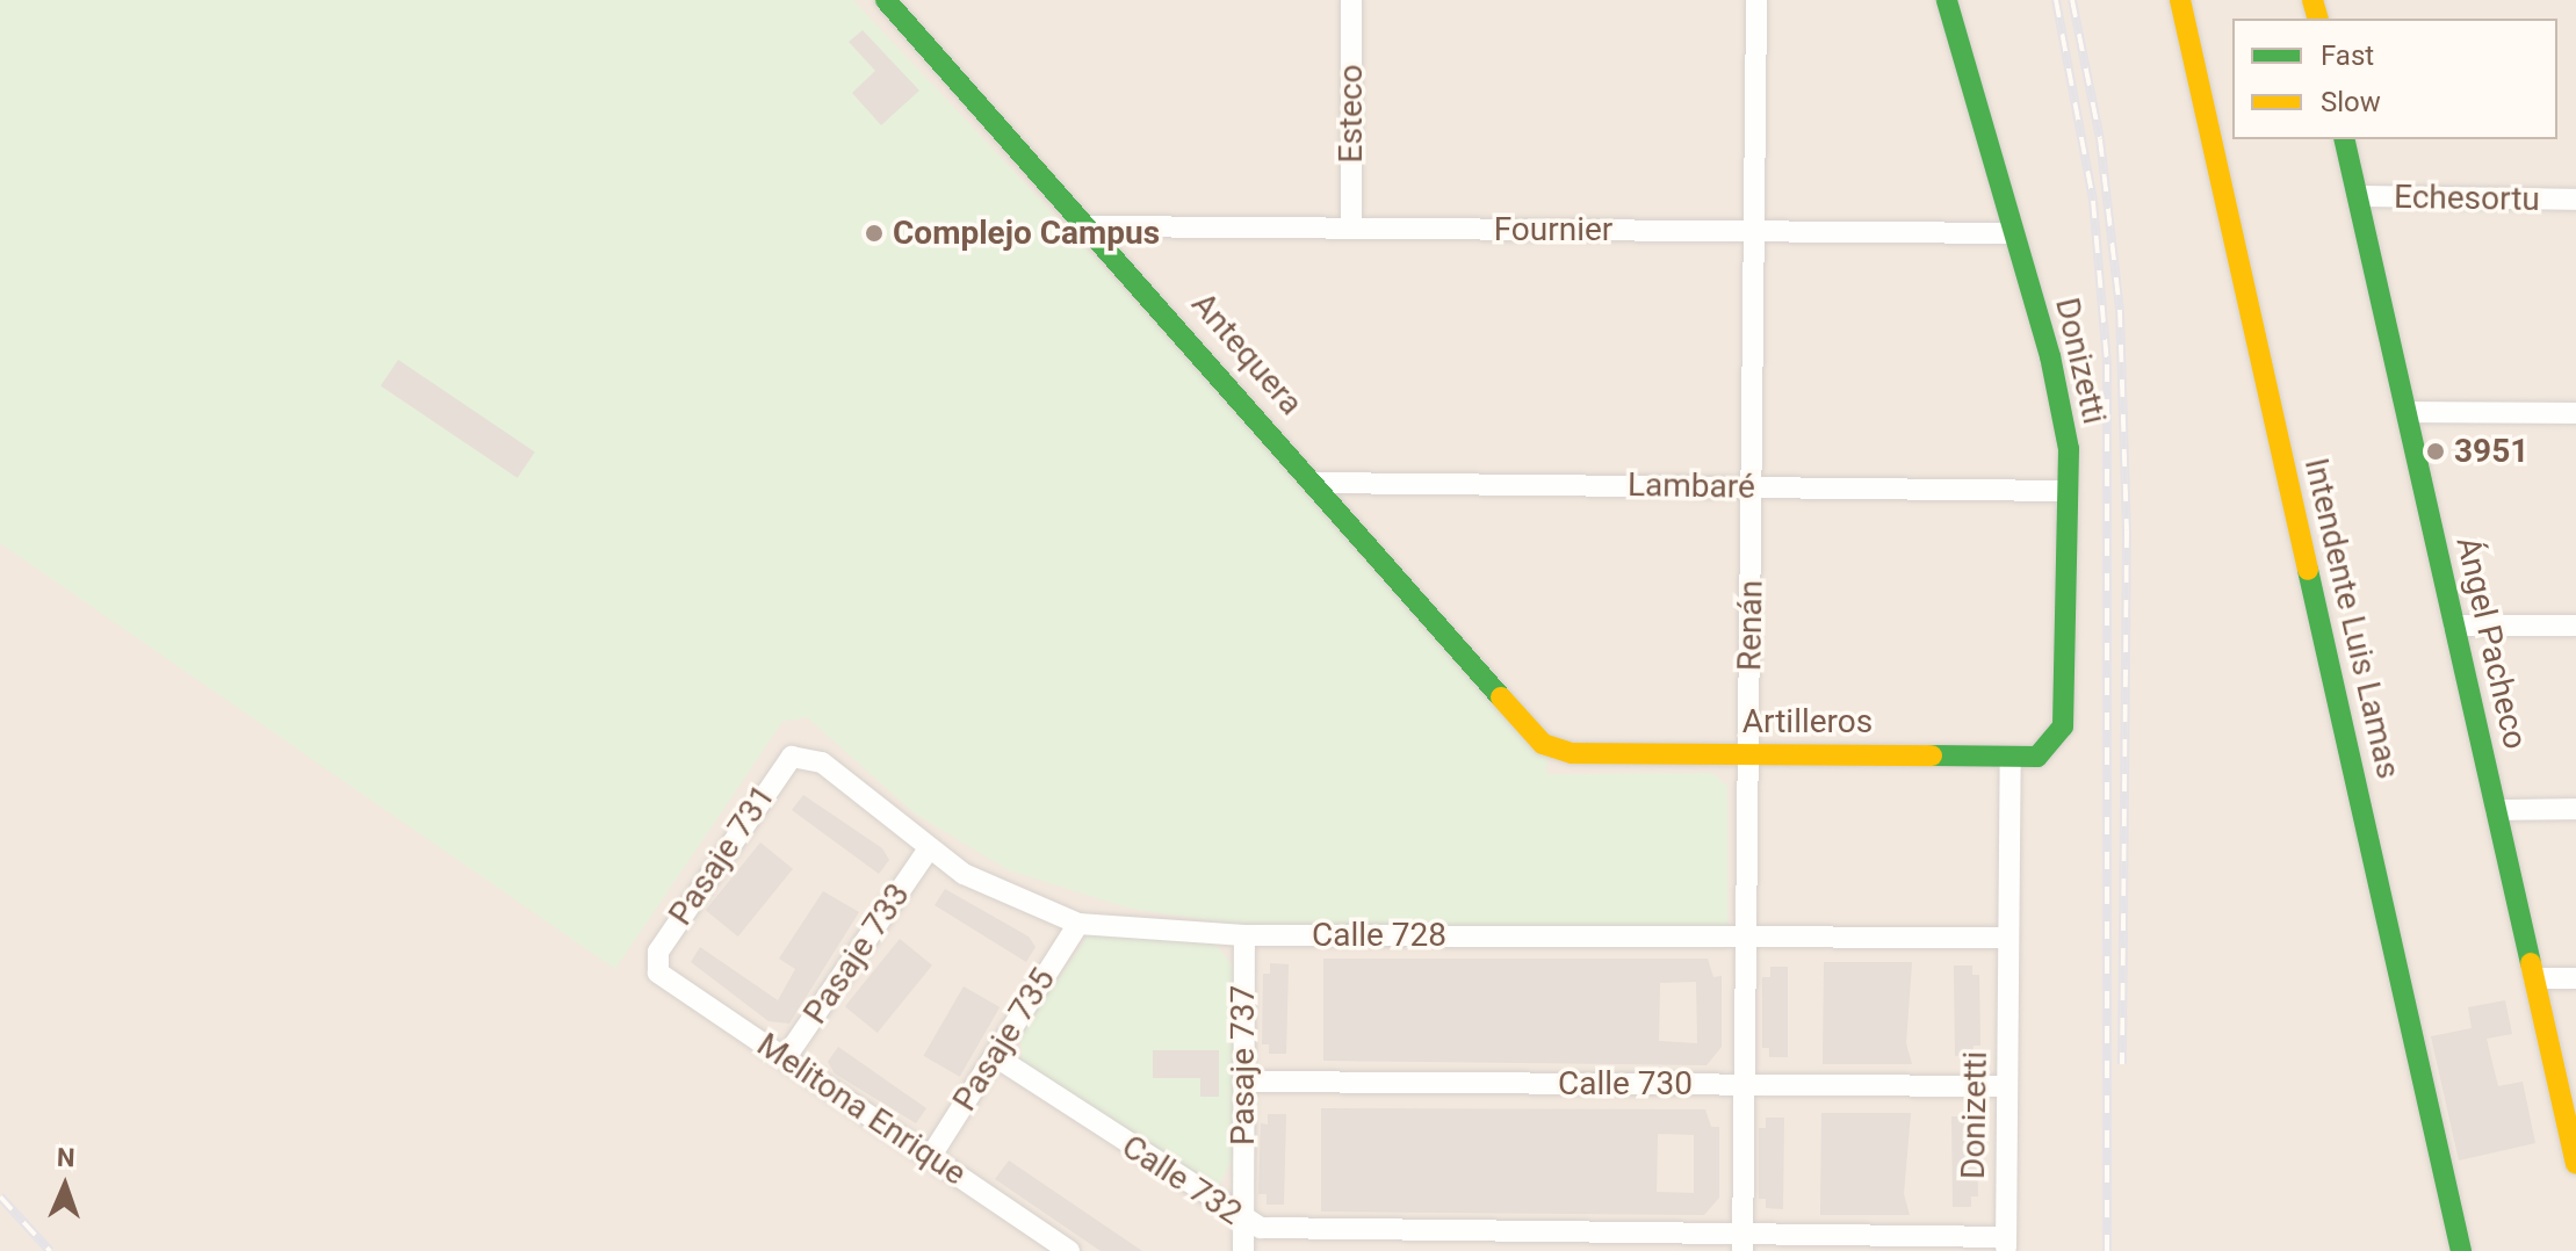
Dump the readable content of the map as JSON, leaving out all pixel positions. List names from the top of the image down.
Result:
{
  "streets": {
    "main road": [
      "Antequera",
      "Donizetti",
      "Intendente Luis Lamas",
      "Ángel Pacheco",
      "Artilleros"
    ],
    "street": [
      "Esteco",
      "Echesortu",
      "Fournier",
      "Lambaré",
      "Renán",
      "Pasaje 731",
      "Calle 728",
      "Pasaje 733",
      "Pasaje 735",
      "Pasaje 737",
      "Calle 730",
      "Melitona Enrique",
      "Calle 732"
    ]
  },
  "crossings": [
    ["Esteco", "Fournier"],
    ["Echesortu", "Ángel Pacheco"],
    ["Fournier", "Antequera"],
    ["Fournier", "Donizetti"],
    ["Fournier", "Renán"],
    ["Antequera", "Lambaré"],
    ["Antequera", "Artilleros"],
    ["Donizetti", "Lambaré"],
    ["Donizetti", "Artilleros"],
    ["Donizetti", "Calle 728"],
    ["Donizetti", "Calle 730"],
    ["Donizetti", "Calle 732"],
    ["Lambaré", "Renán"],
    ["Renán", "Artilleros"],
    ["Renán", "Calle 728"],
    ["Renán", "Calle 730"],
    ["Renán", "Calle 732"],
    ["Pasaje 731", "Calle 728"],
    ["Pasaje 731", "Melitona Enrique"],
    ["Calle 728", "Pasaje 733"],
    ["Calle 728", "Pasaje 735"],
    ["Calle 728", "Pasaje 737"],
    ["Pasaje 733", "Melitona Enrique"],
    ["Pasaje 735", "Melitona Enrique"],
    ["Pasaje 735", "Calle 732"],
    ["Pasaje 737", "Calle 730"],
    ["Pasaje 737", "Calle 732"]
  ],
  "places": ["Complejo Campus", "3951"],
  "legend": ["Fast", "Slow"],
  "north": "top"
}
